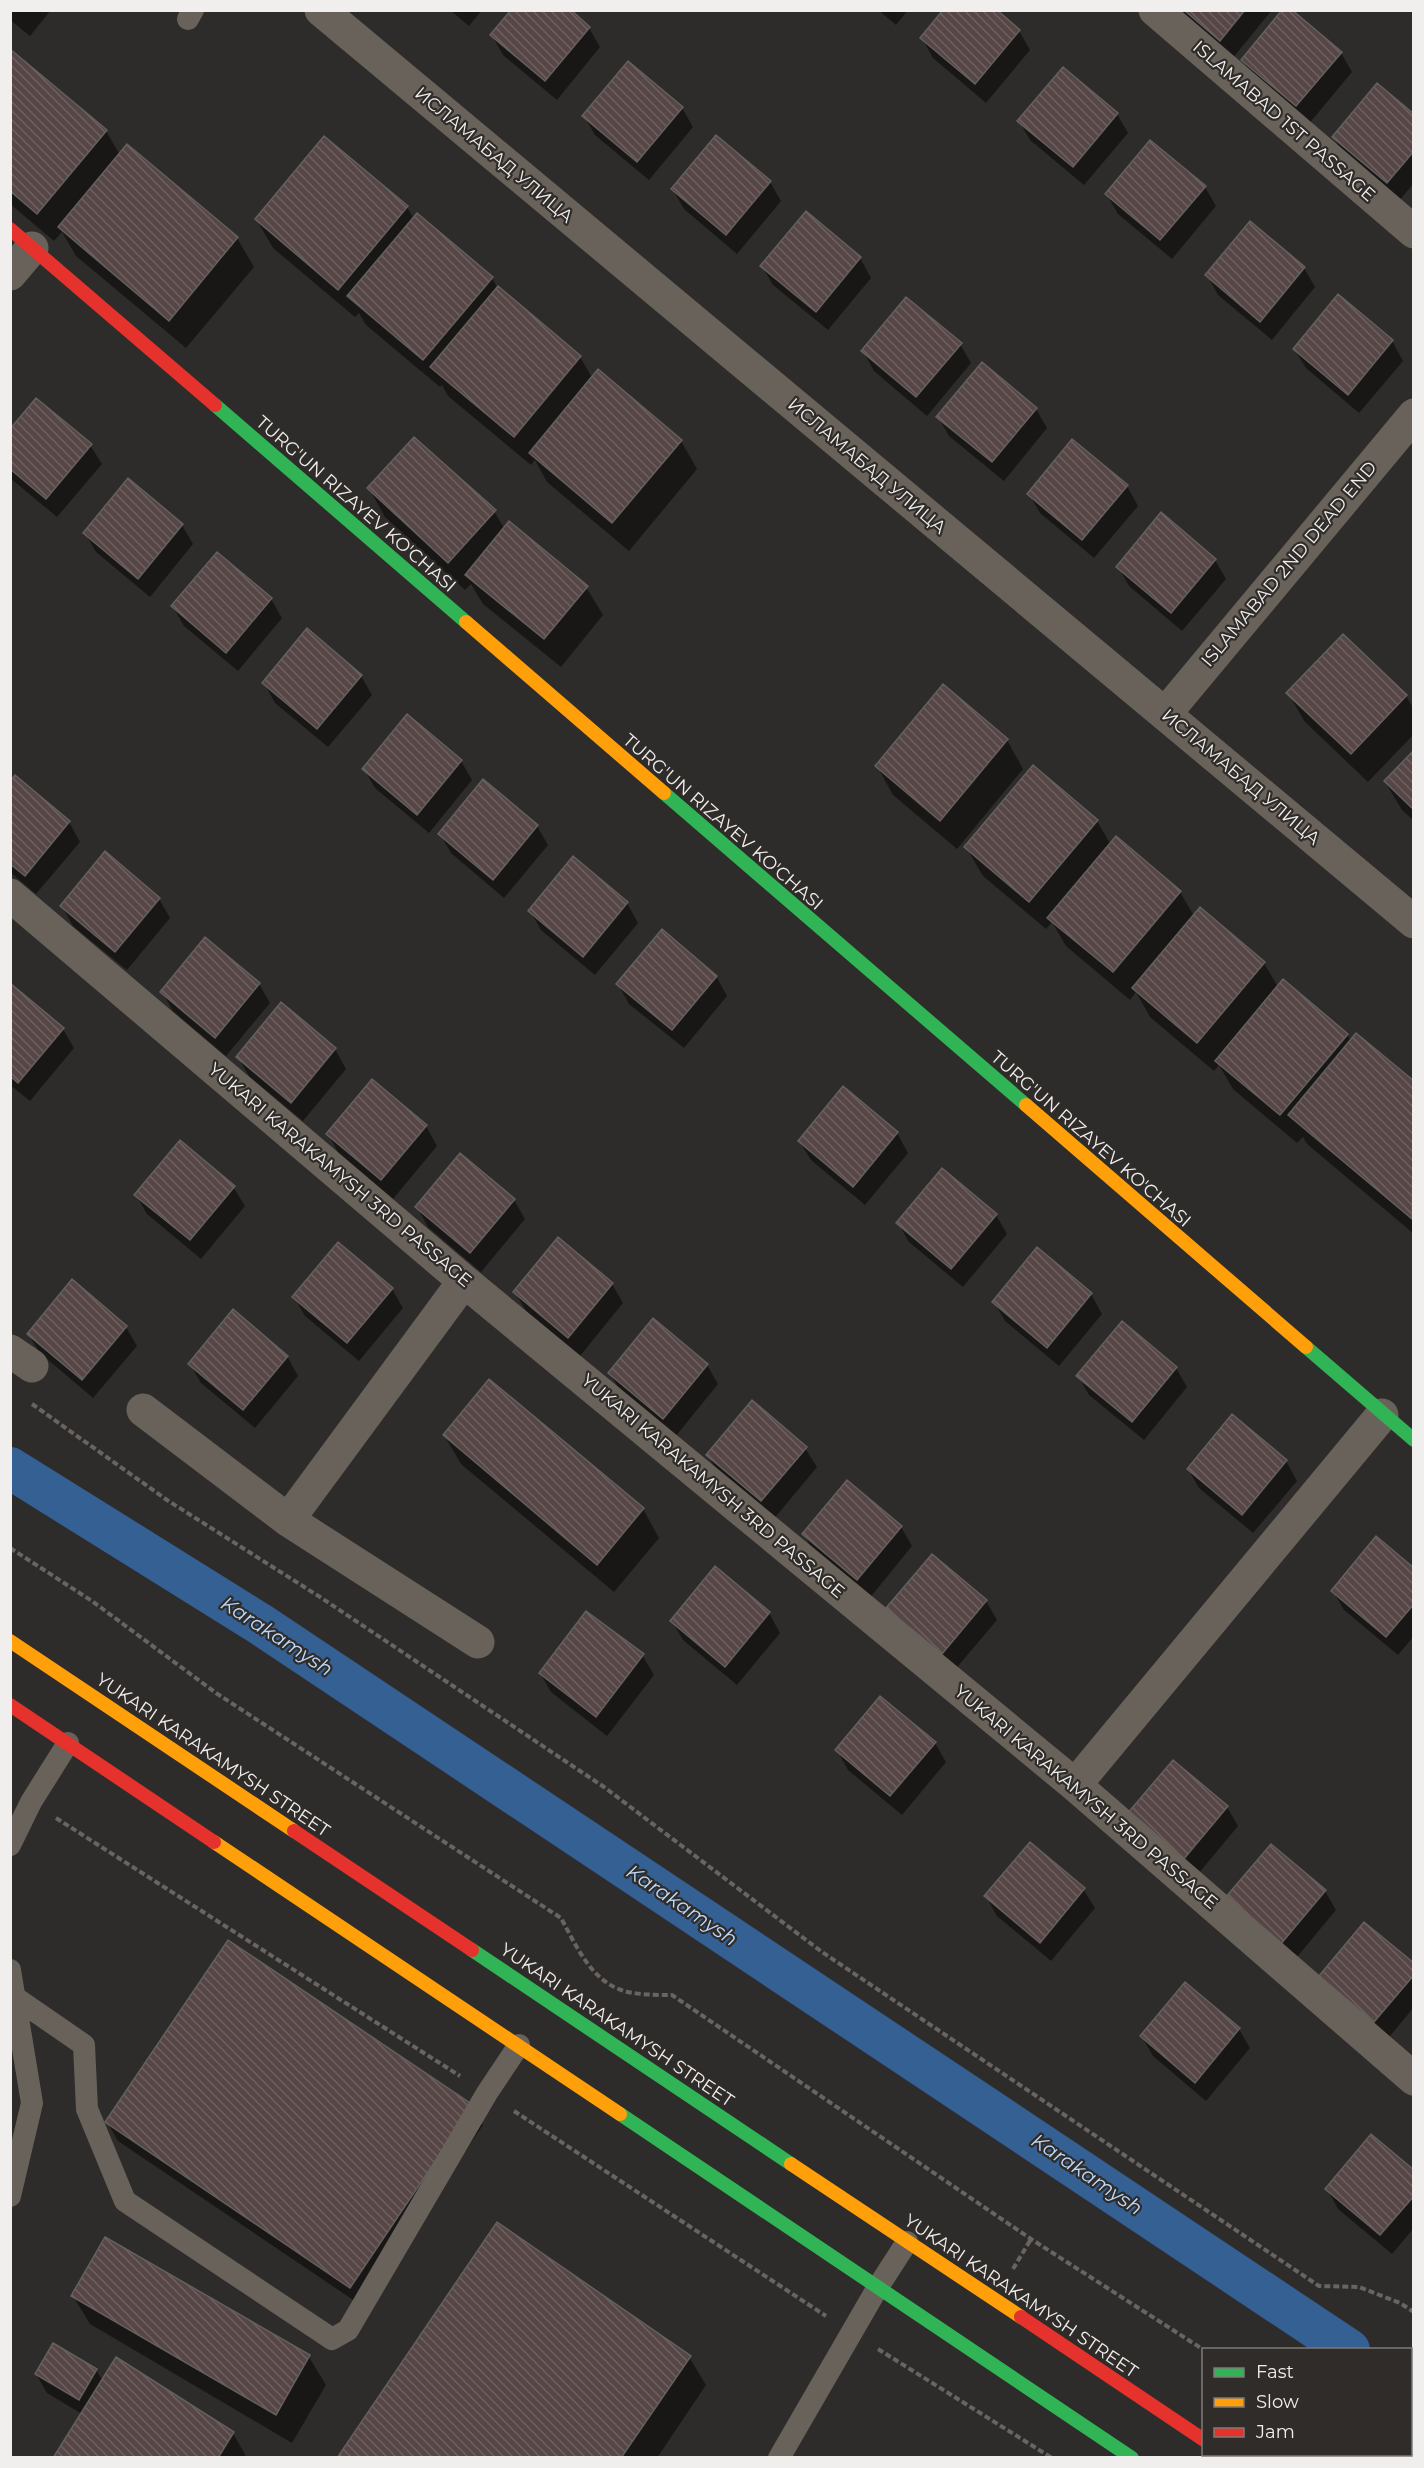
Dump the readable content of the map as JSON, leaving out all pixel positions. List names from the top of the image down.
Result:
{
  "streets": {
    "main road": ["TURG'UN RIZAYEV KO'CHASI", "YUKARI KARAKAMYSH STREET"],
    "street": [
      "ISLAMABAD 1ST PASSAGE",
      "ИСЛАМАБАД УЛИЦА",
      "ISLAMABAD 2ND DEAD END",
      "YUKARI KARAKAMYSH 3RD PASSAGE"
    ]
  },
  "crossings": [
    ["ИСЛАМАБАД УЛИЦА", "ISLAMABAD 2ND DEAD END"]
  ],
  "water": ["Karakamysh"],
  "legend": ["Fast", "Slow", "Jam"]
}
